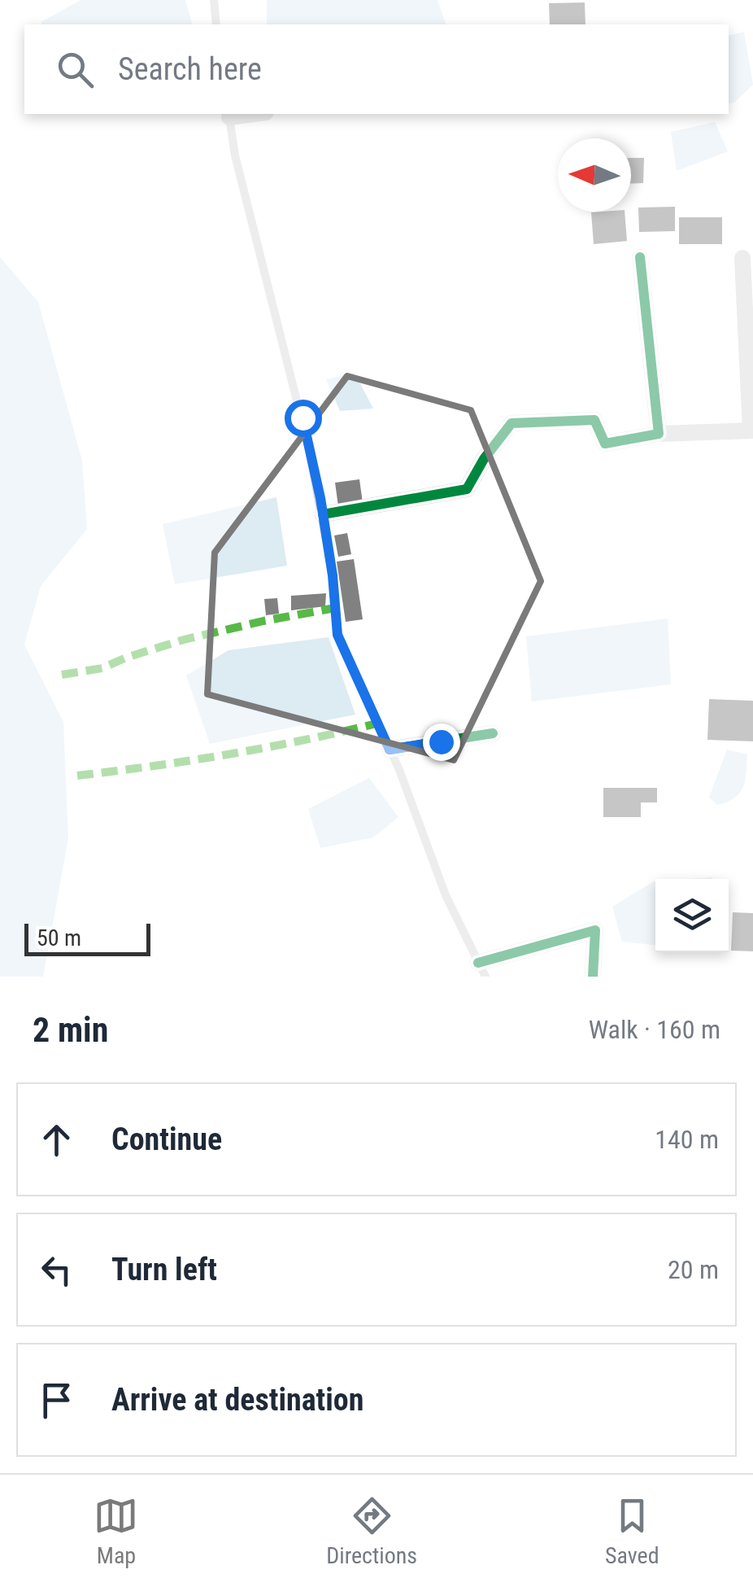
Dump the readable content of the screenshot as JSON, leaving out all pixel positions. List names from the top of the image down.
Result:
{
  "scale_bar": "50 m",
  "north": "left",
  "page": {
    "search": "Search here",
    "scale": "50 m",
    "heading": ["2 min", "Walk · 160 m"],
    "list": [
      ["Continue", "140 m"],
      ["Turn left", "20 m"],
      "Arrive at destination"
    ],
    "nav": ["Map", "Directions", "Saved"]
  }
}
